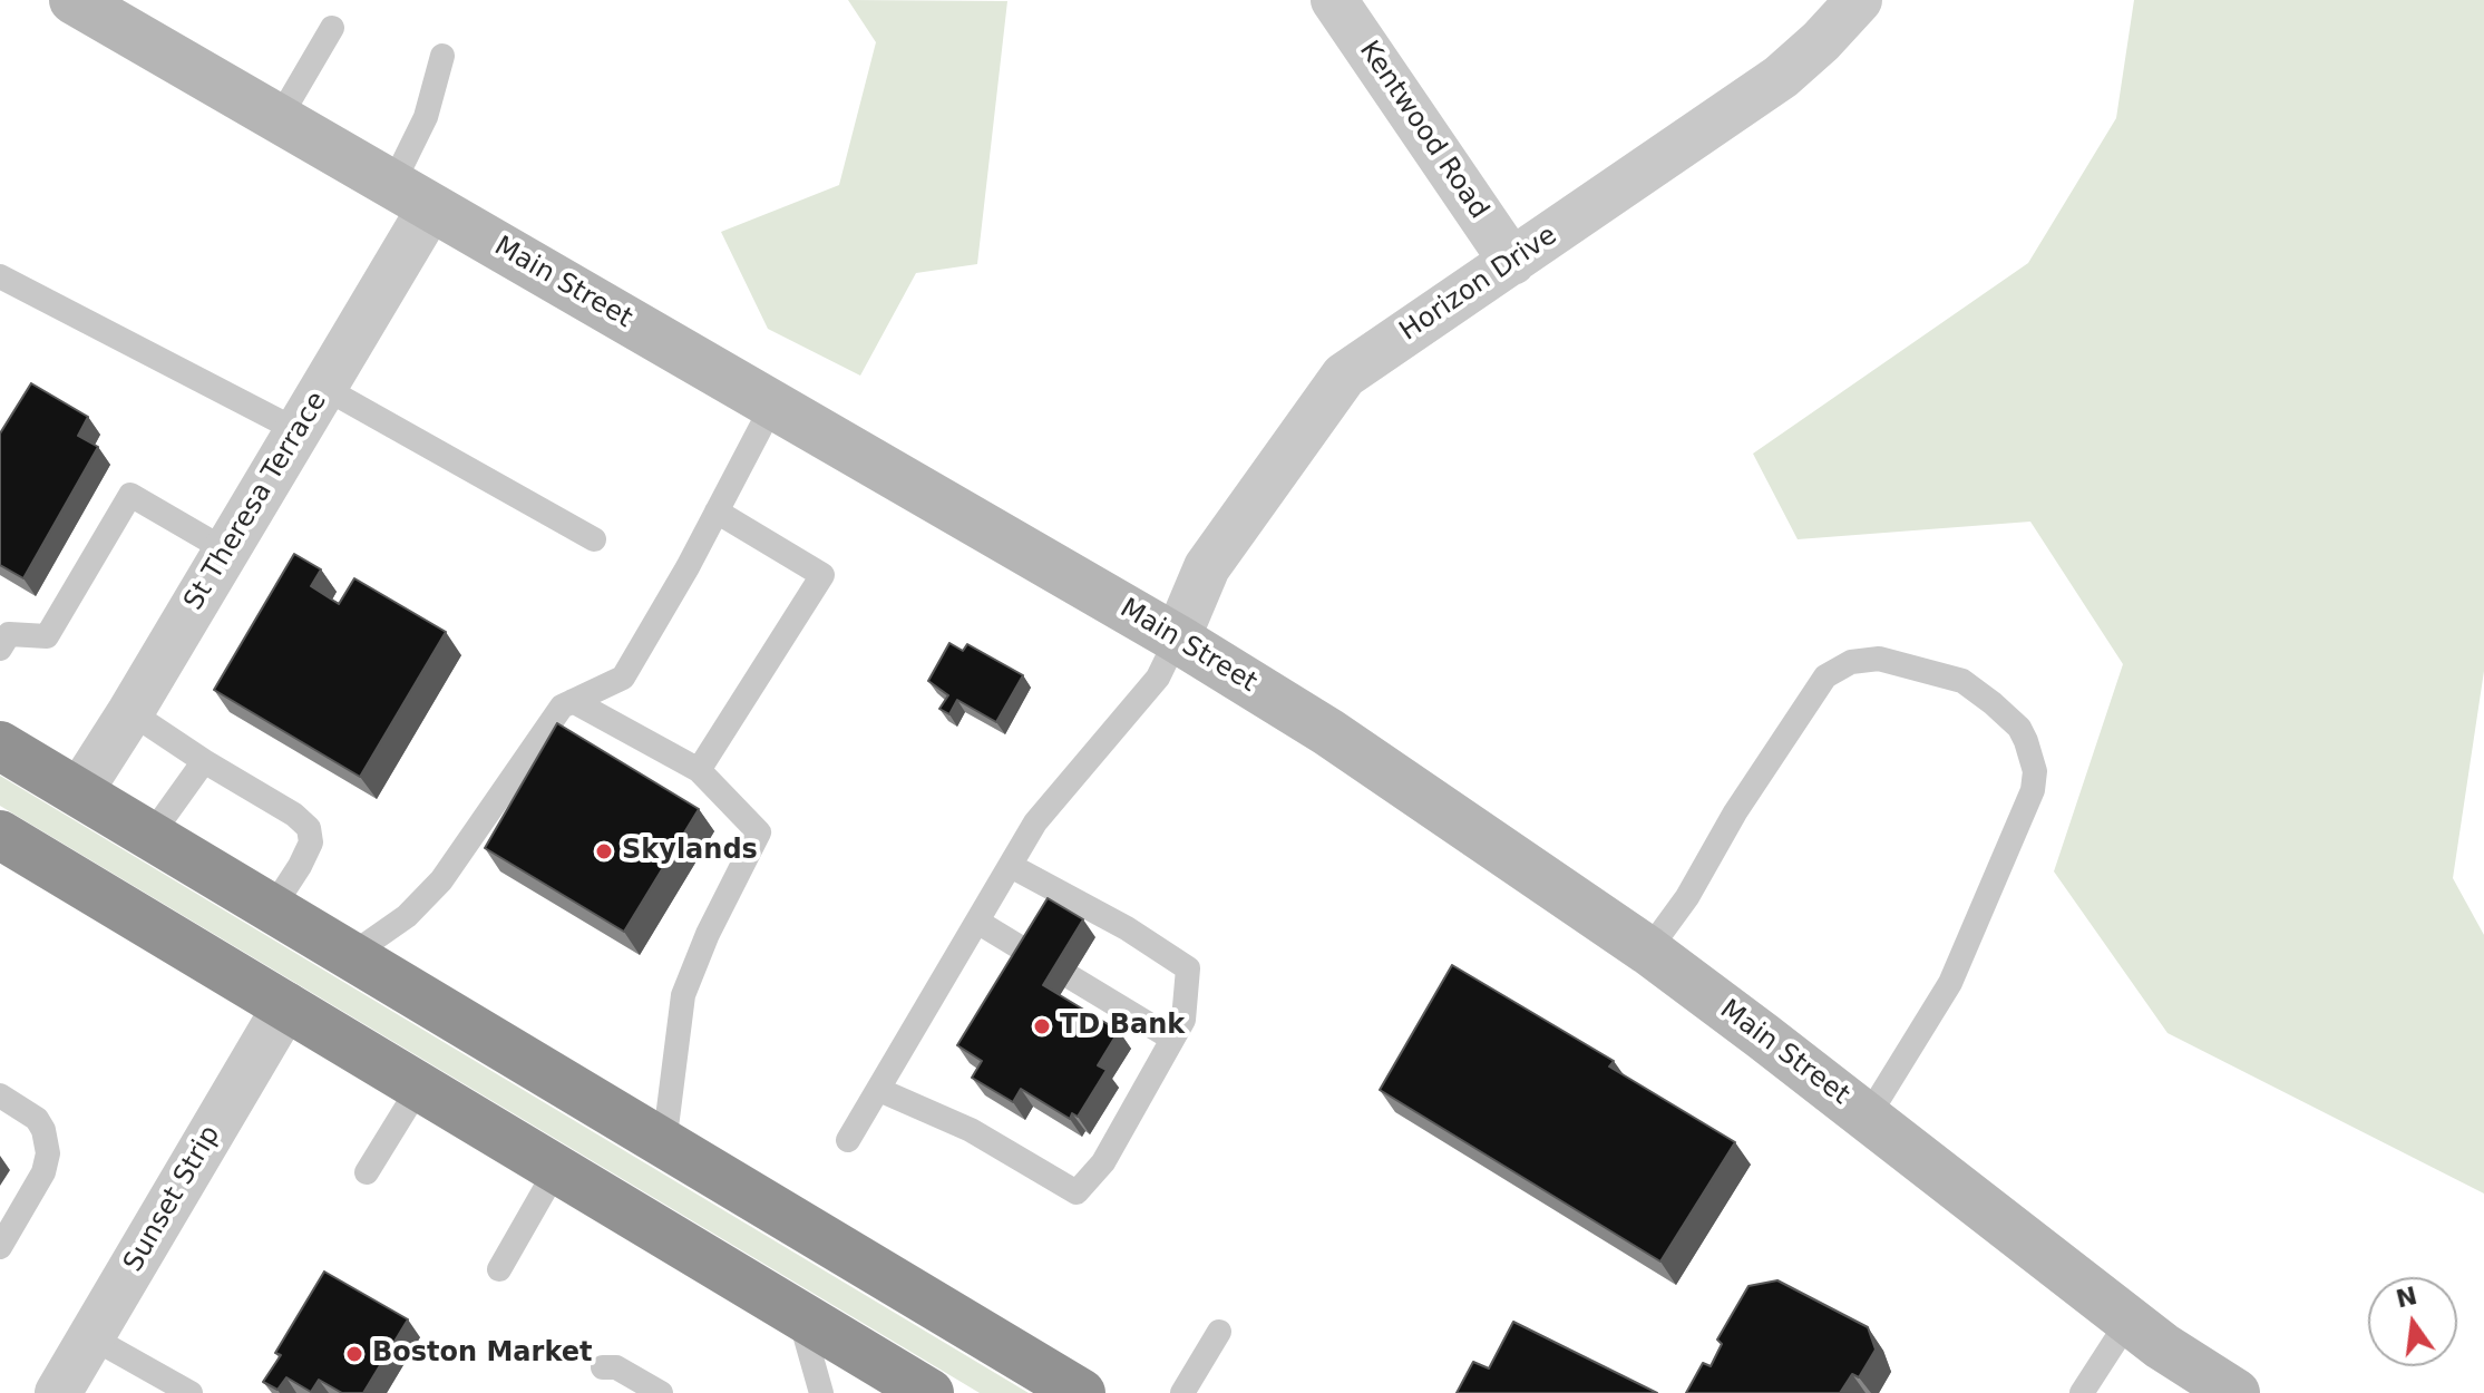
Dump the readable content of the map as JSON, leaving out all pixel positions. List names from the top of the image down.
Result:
{
  "streets": {
    "street": [
      "Kentwood Road",
      "Main Street",
      "Horizon Drive",
      "St Theresa Terrace",
      "Sunset Strip"
    ]
  },
  "crossings": [
    ["Kentwood Road", "Horizon Drive"],
    ["Main Street", "Horizon Drive"],
    ["Main Street", "St Theresa Terrace"]
  ],
  "places": ["Skylands", "TD Bank", "Boston Market"],
  "north": "top"
}
